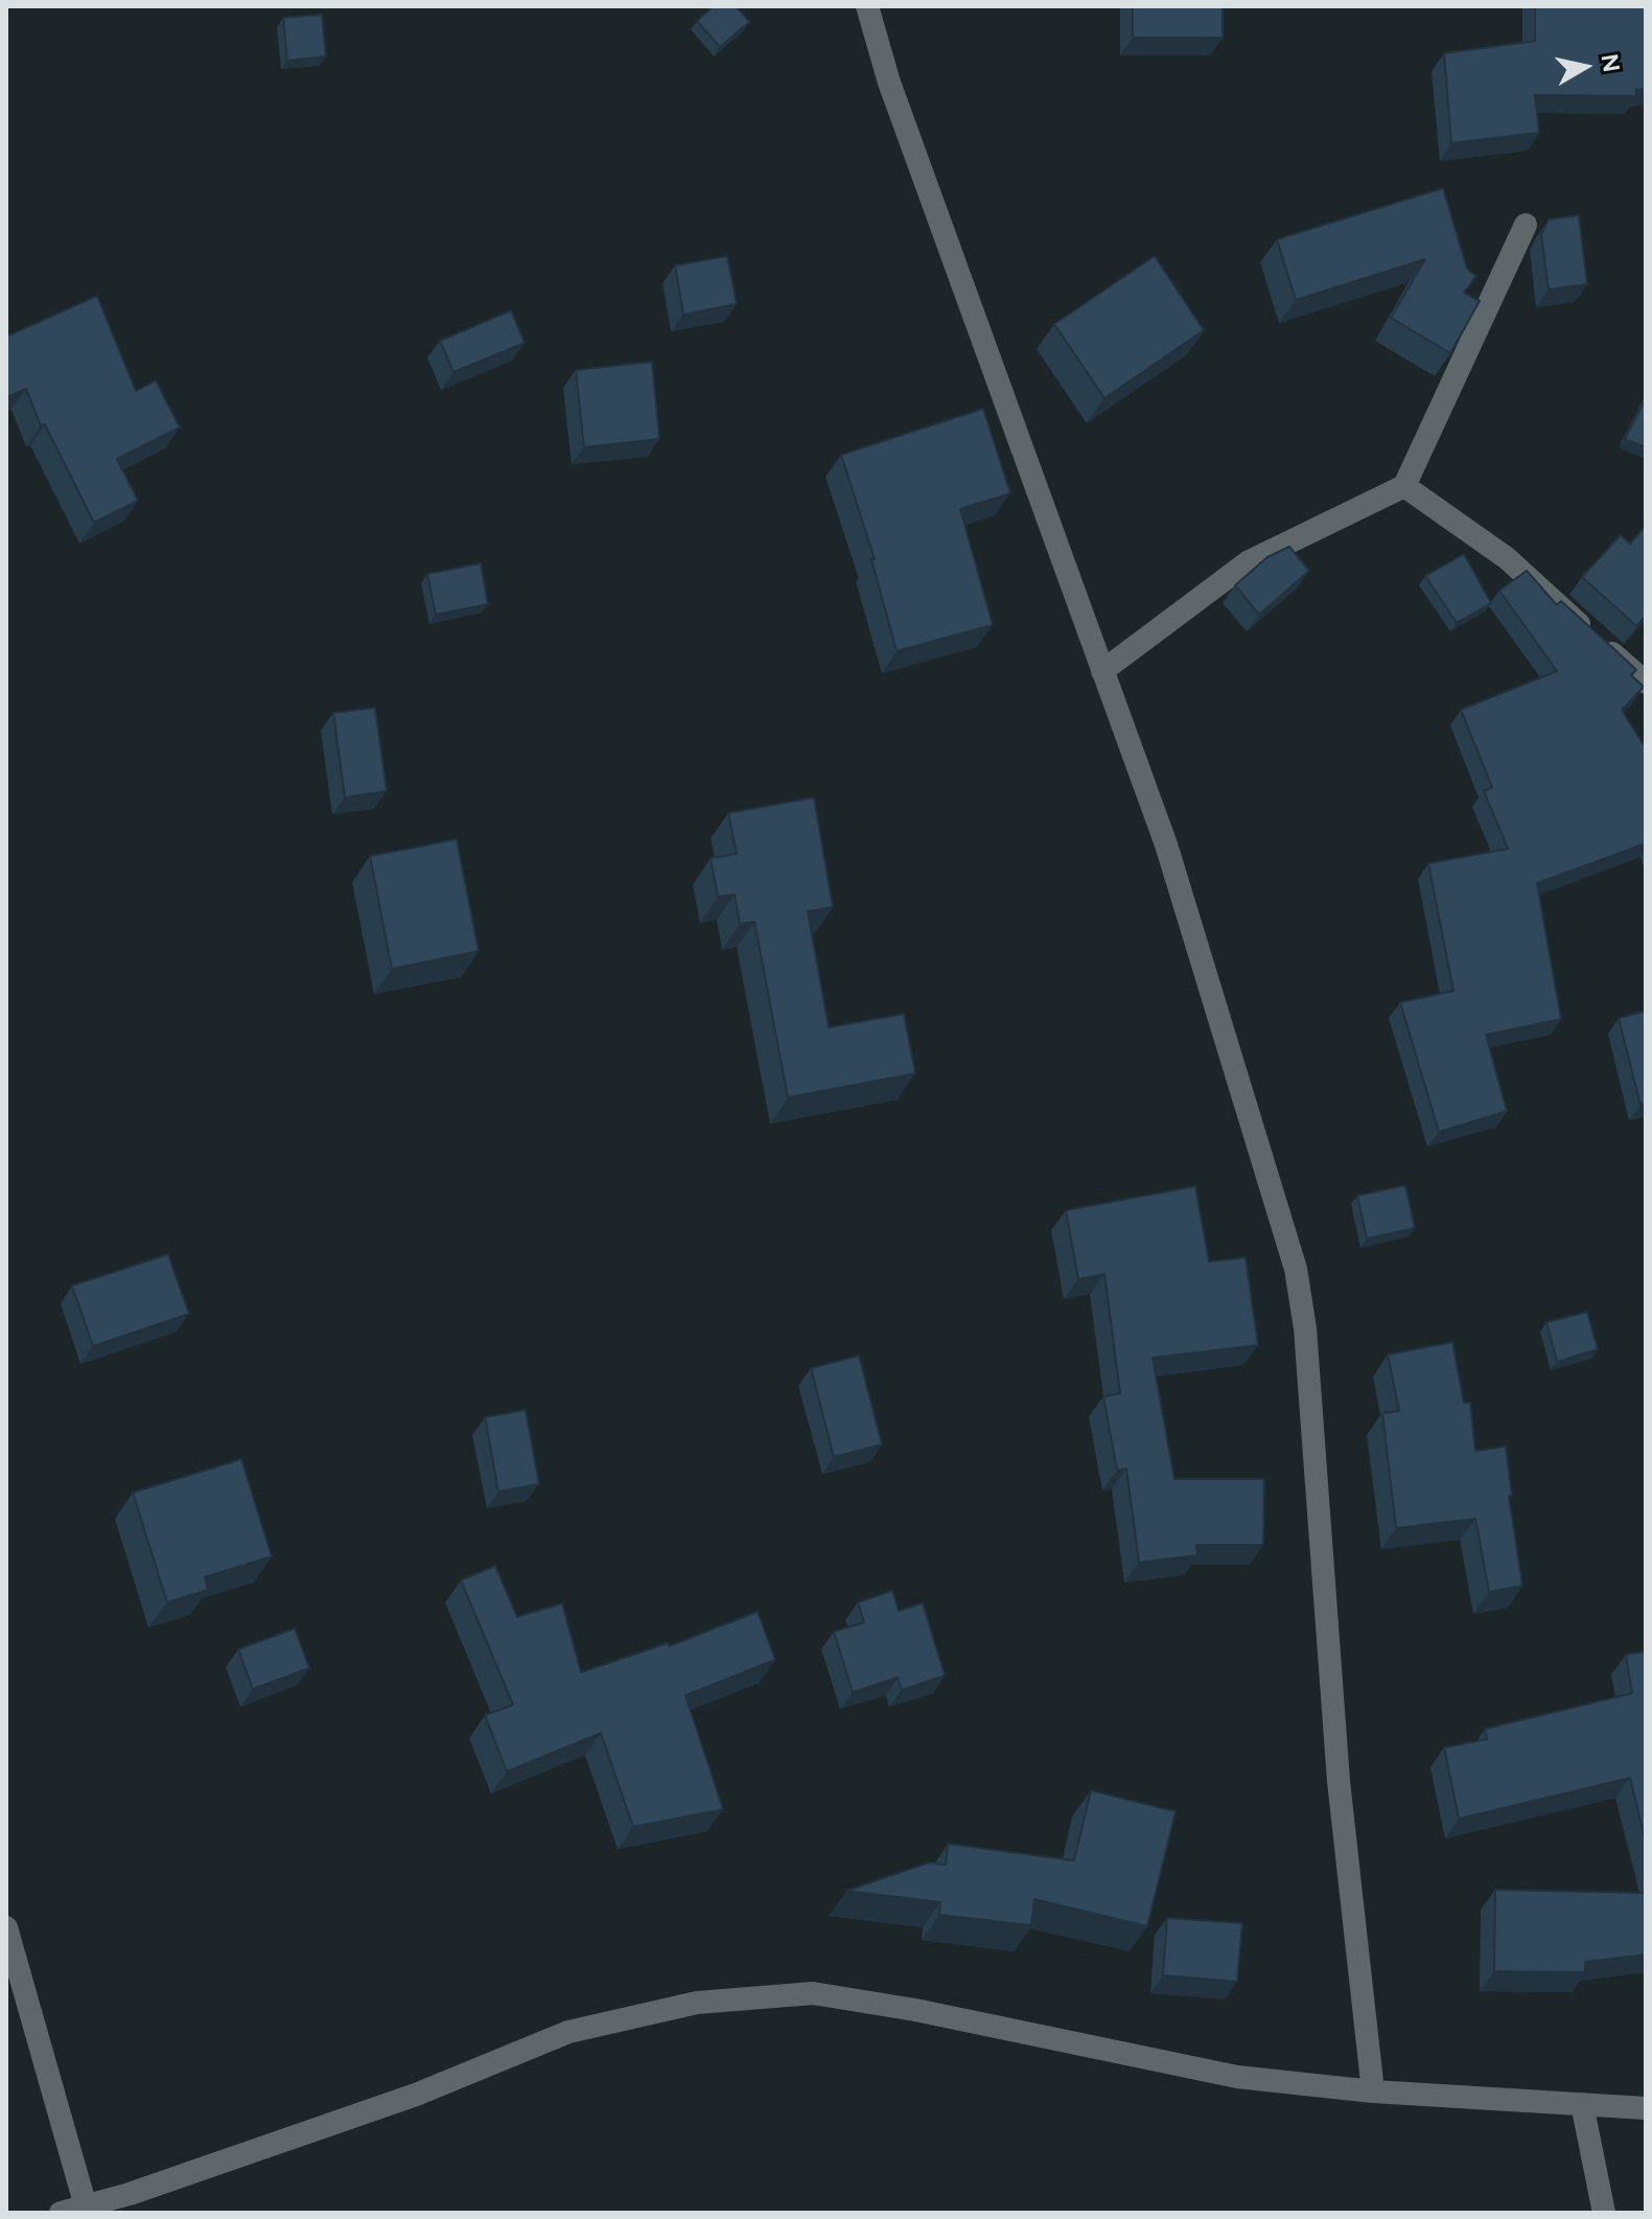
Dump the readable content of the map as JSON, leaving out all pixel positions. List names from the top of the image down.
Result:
{
  "north": "right"
}
